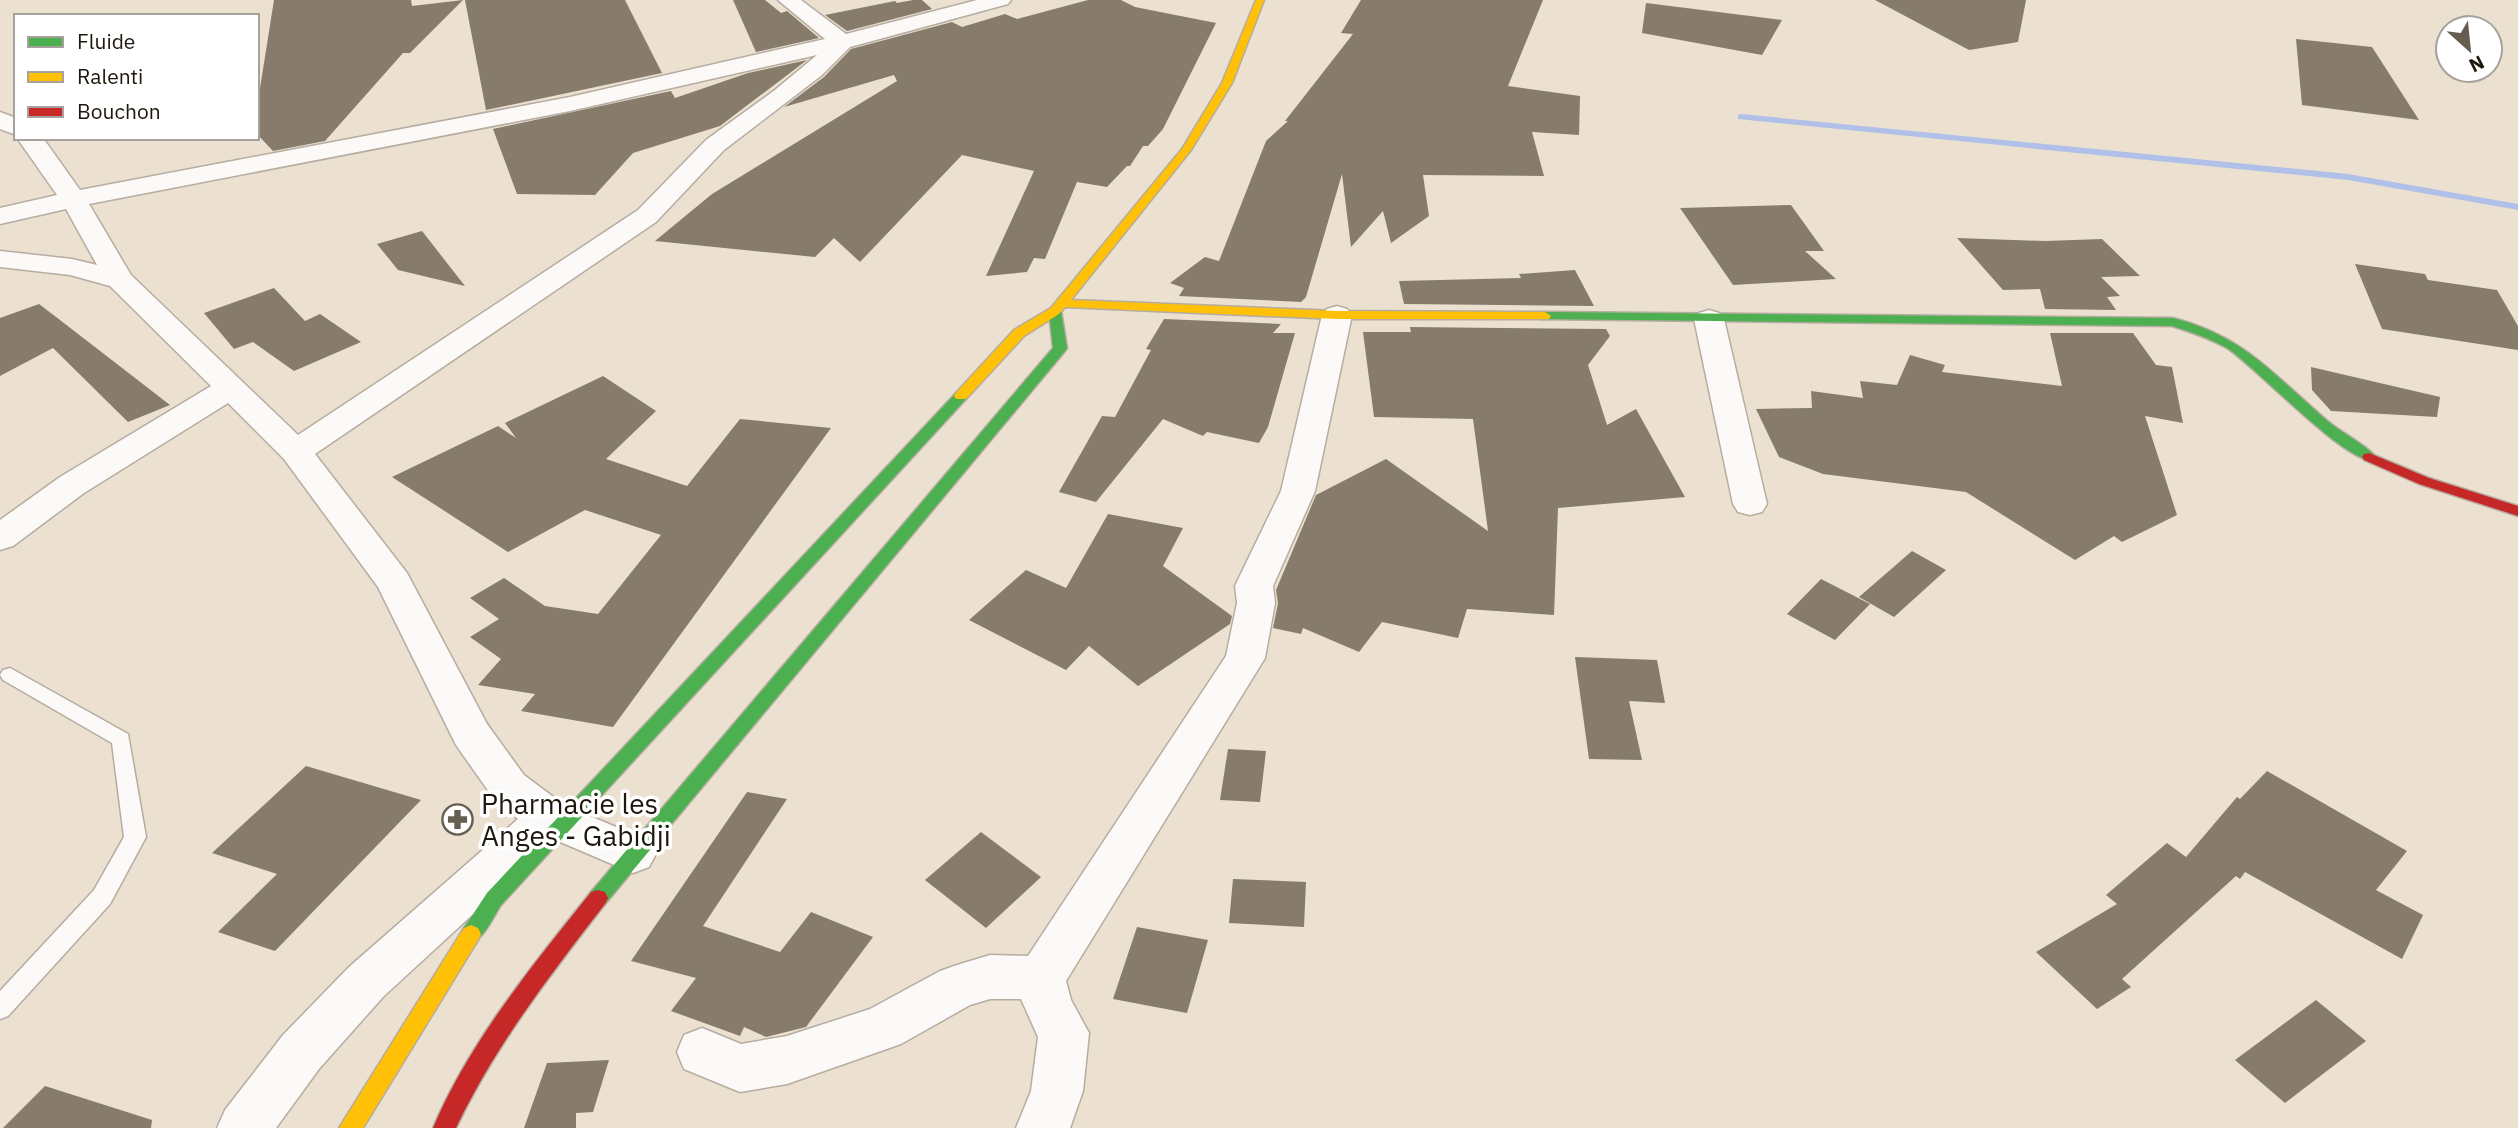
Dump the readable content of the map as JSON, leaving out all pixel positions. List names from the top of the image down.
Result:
{
  "places": {
    "pharmacy": ["Pharmacie les Anges - Gabidji"]
  },
  "legend": ["Fluide", "Ralenti", "Bouchon"],
  "north": "bottom right"
}
